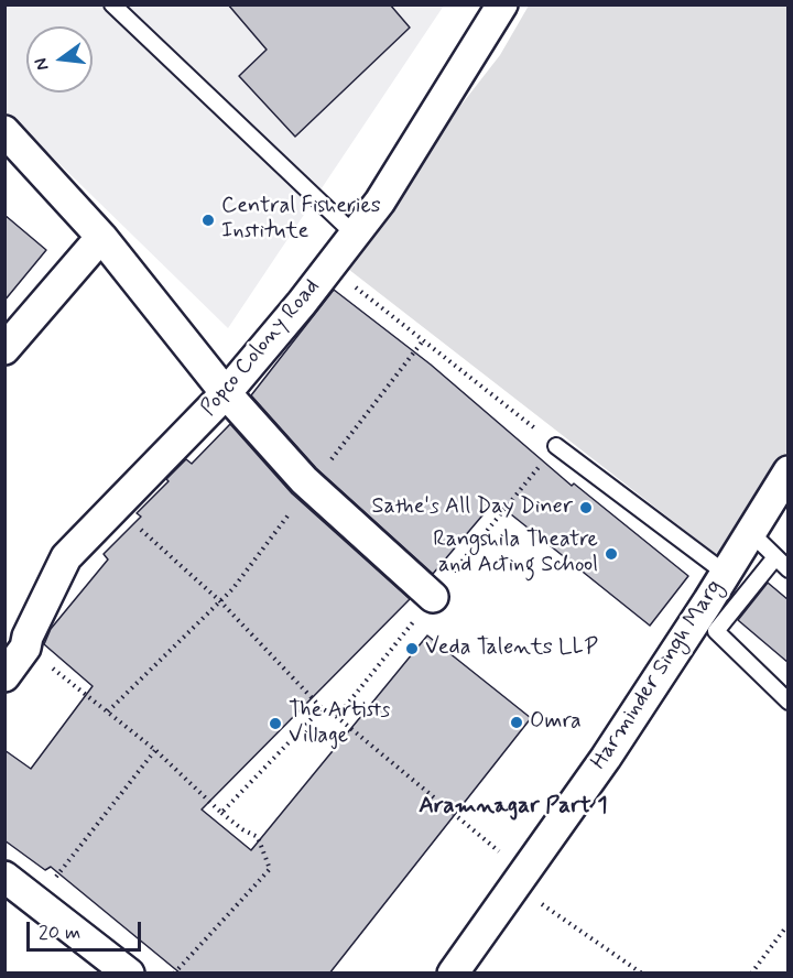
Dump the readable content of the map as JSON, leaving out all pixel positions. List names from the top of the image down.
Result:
{
  "streets": {
    "street": ["Popco Colony Road", "Harminder Singh Marg"]
  },
  "districts": ["Aramnagar Part 1"],
  "places": [
    "Central Fisheries Institute",
    "Sathe's All Day Diner",
    "Rangshila Theatre and Acting School",
    "Veda Talents LLP",
    "Omra",
    "The Artists Village"
  ],
  "scale_bar": "20 m",
  "north": "left"
}
